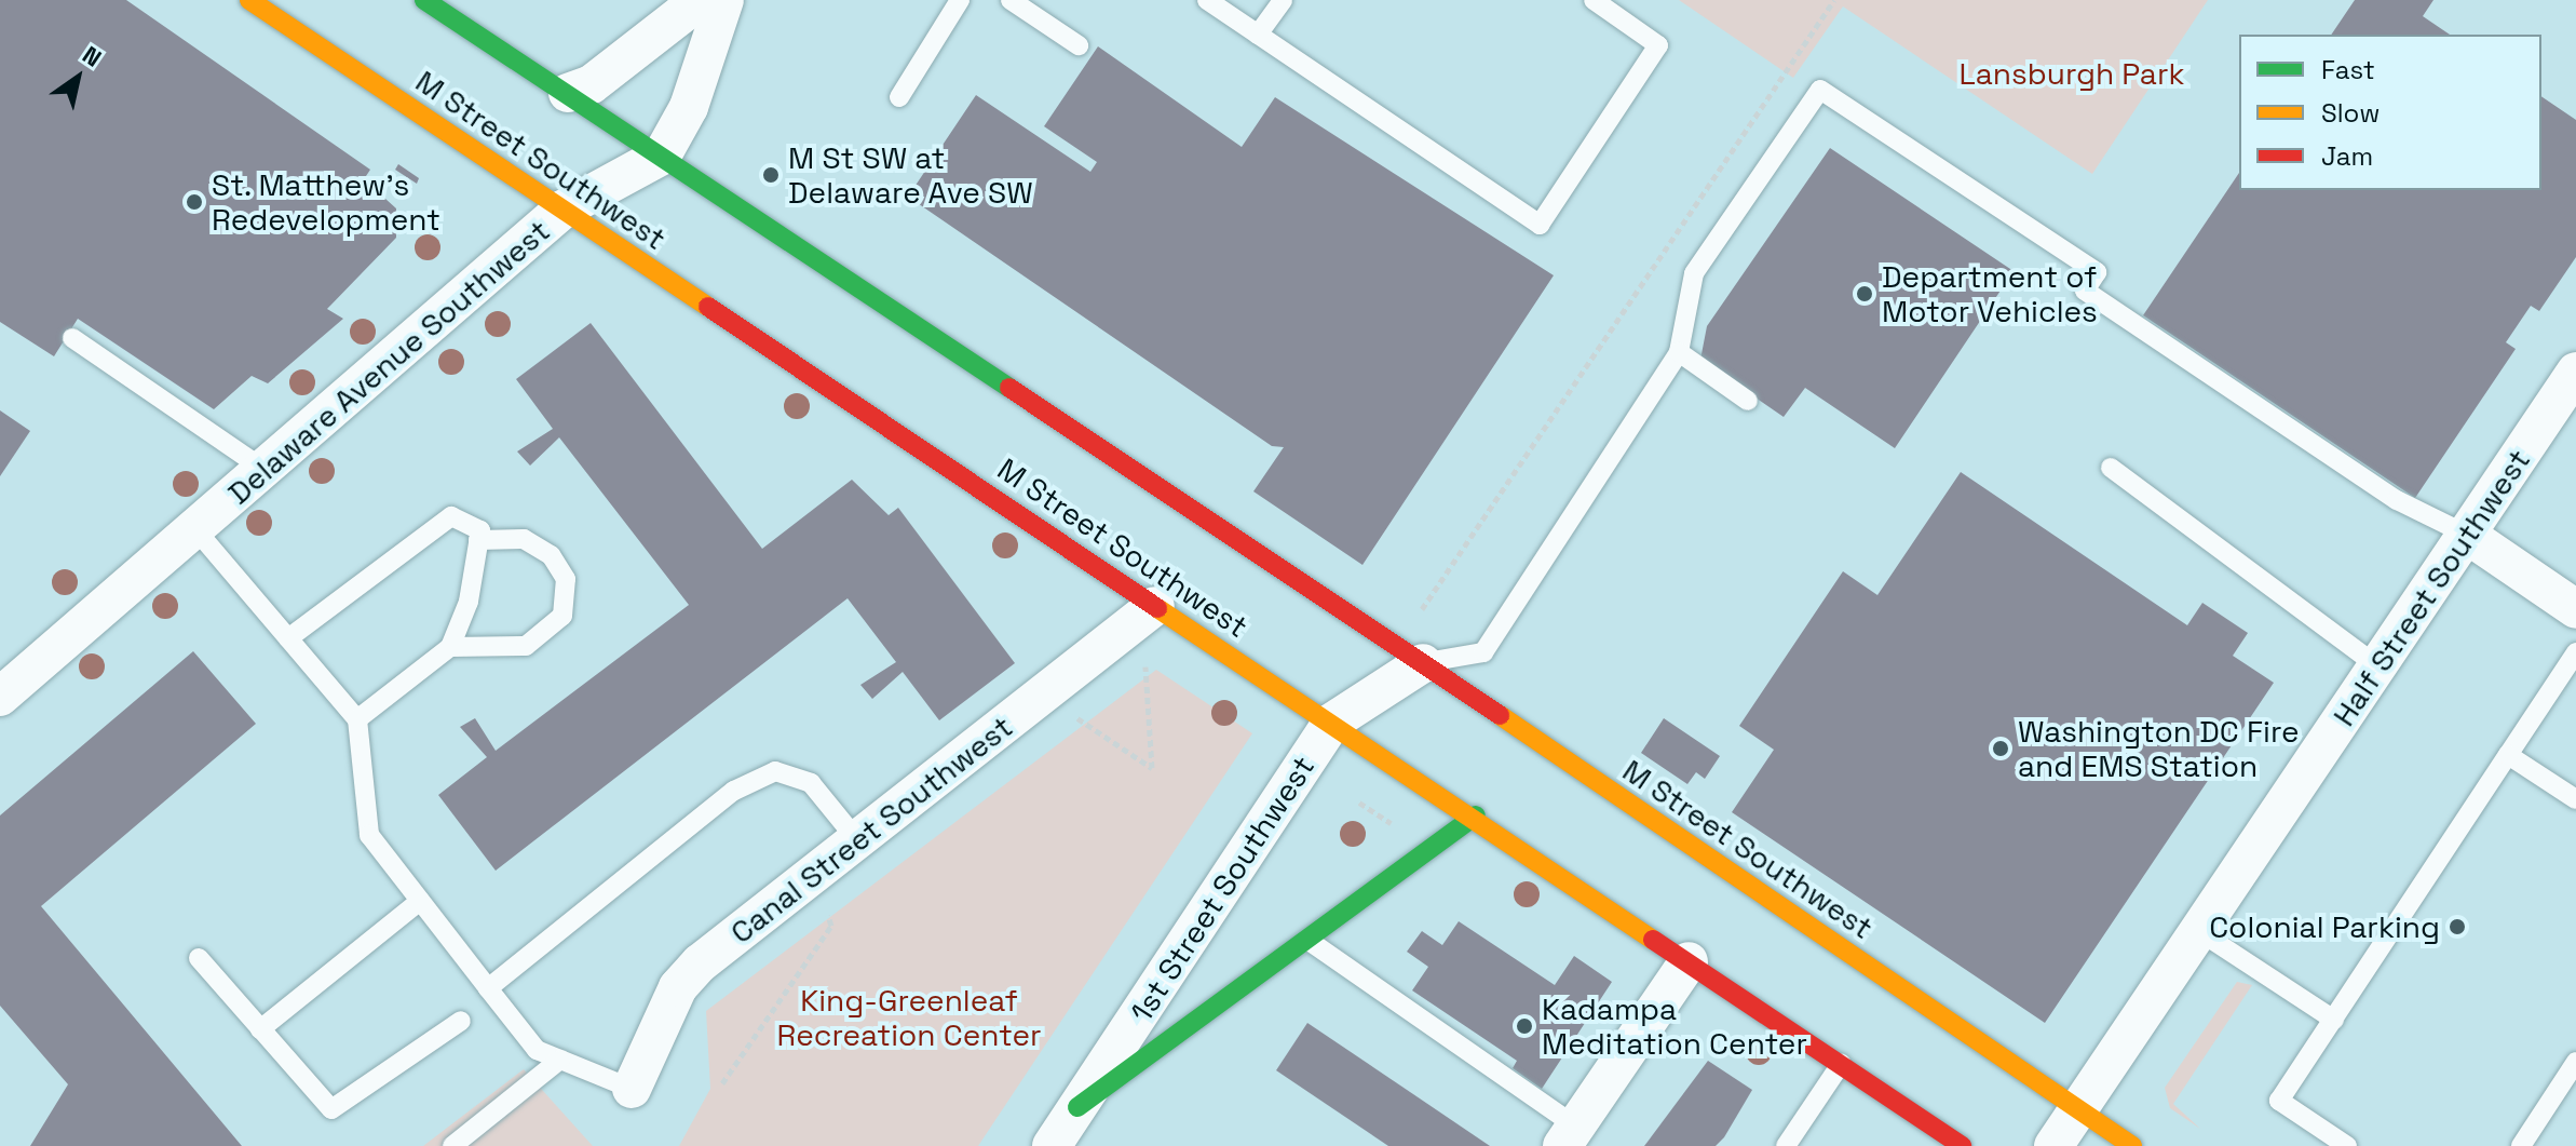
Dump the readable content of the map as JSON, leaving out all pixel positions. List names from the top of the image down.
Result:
{
  "streets": {
    "main road": ["M Street Southwest"],
    "street": [
      "Delaware Avenue Southwest",
      "Half Street Southwest",
      "Canal Street Southwest",
      "1st Street Southwest"
    ]
  },
  "crossings": [
    ["M Street Southwest", "Delaware Avenue Southwest"],
    ["M Street Southwest", "Half Street Southwest"],
    ["M Street Southwest", "Canal Street Southwest"],
    ["M Street Southwest", "1st Street Southwest"]
  ],
  "parks": ["Lansburgh Park", "King-Greenleaf Recreation Center"],
  "places": [
    "M St SW at Delaware Ave SW",
    "St. Matthew's Redevelopment",
    "Department of Motor Vehicles",
    "Washington DC Fire and EMS Station",
    "Colonial Parking",
    "Kadampa Meditation Center"
  ],
  "legend": ["Fast", "Slow", "Jam"],
  "north": "top right"
}
